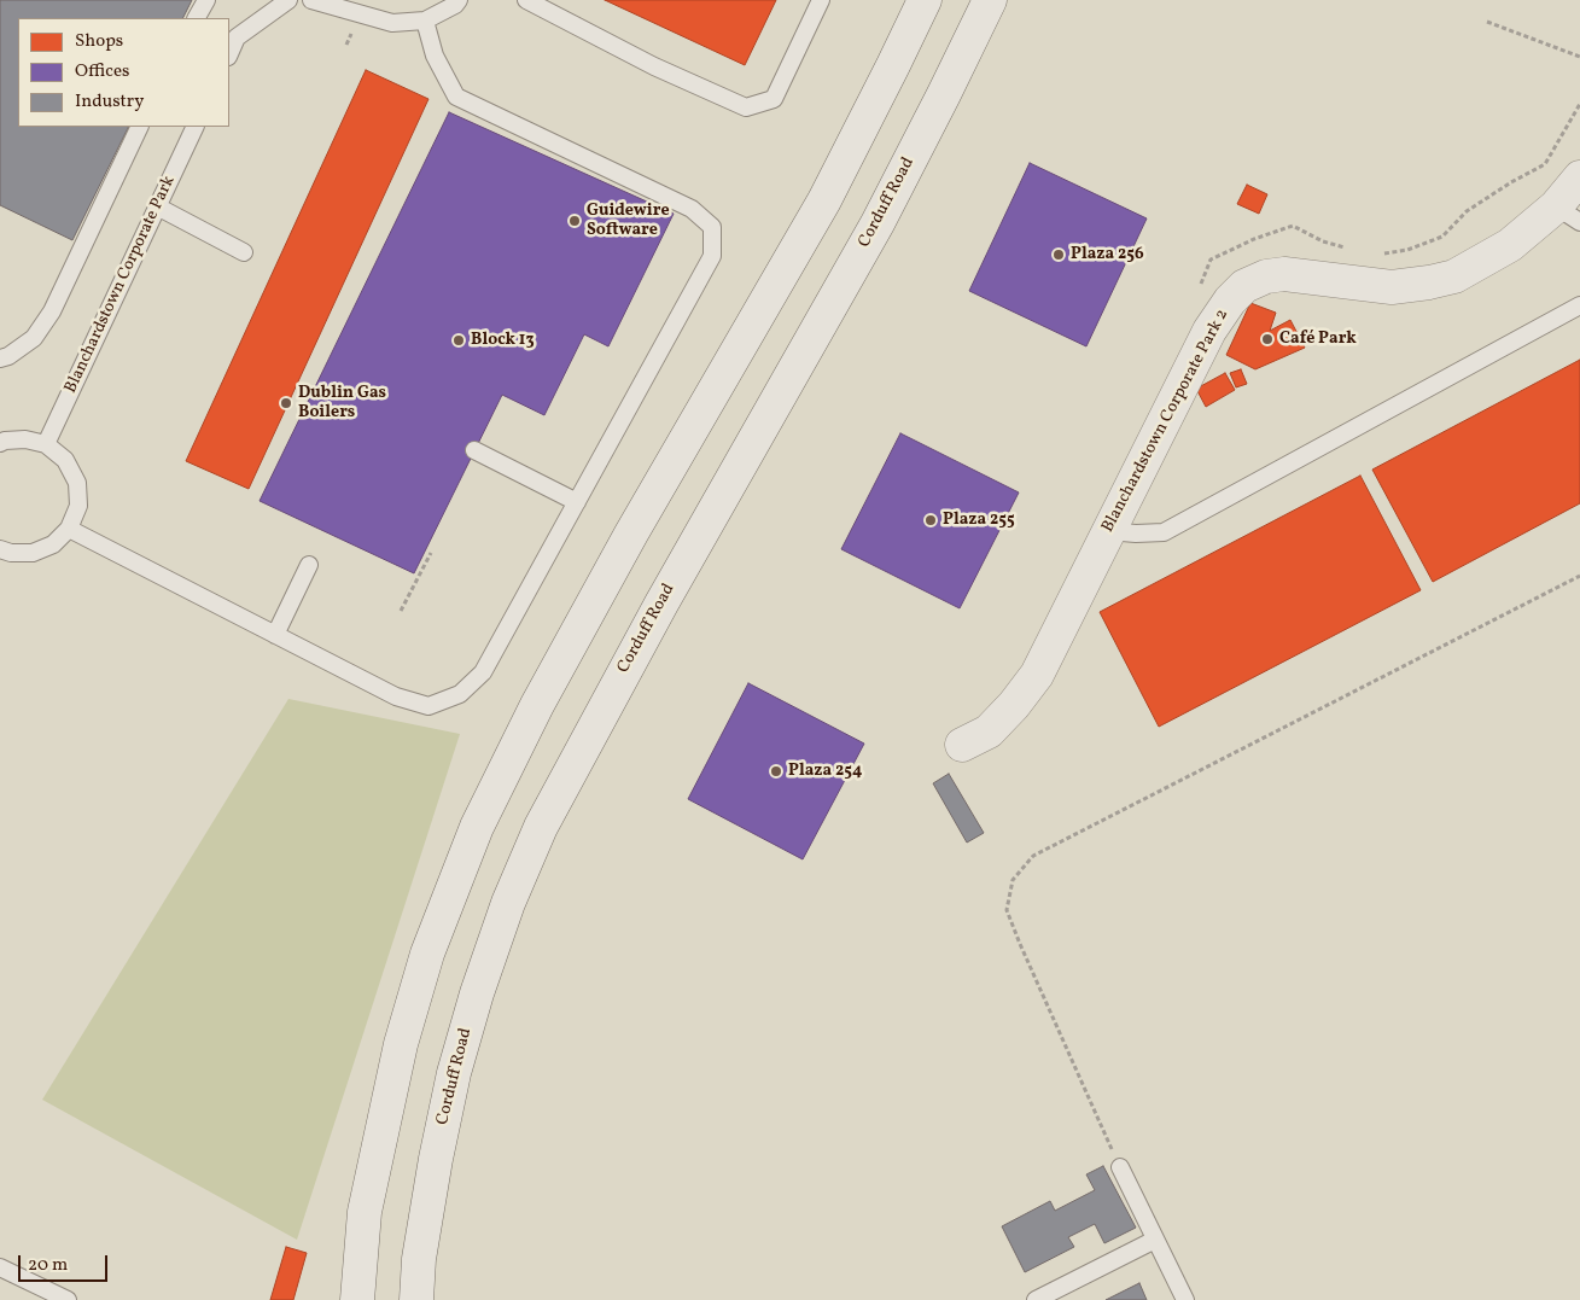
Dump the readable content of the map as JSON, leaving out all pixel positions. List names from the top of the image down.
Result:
{
  "streets": {
    "street": ["Corduff Road", "Blanchardstown Corporate Park 2"],
    "lane": ["Blanchardstown Corporate Park"]
  },
  "places": [
    "Guidewire Software",
    "Plaza 256",
    "Café Park",
    "Block 13",
    "Dublin Gas Boilers",
    "Plaza 255",
    "Plaza 254"
  ],
  "legend": ["Shops", "Offices", "Industry"],
  "scale_bar": "20 m"
}
